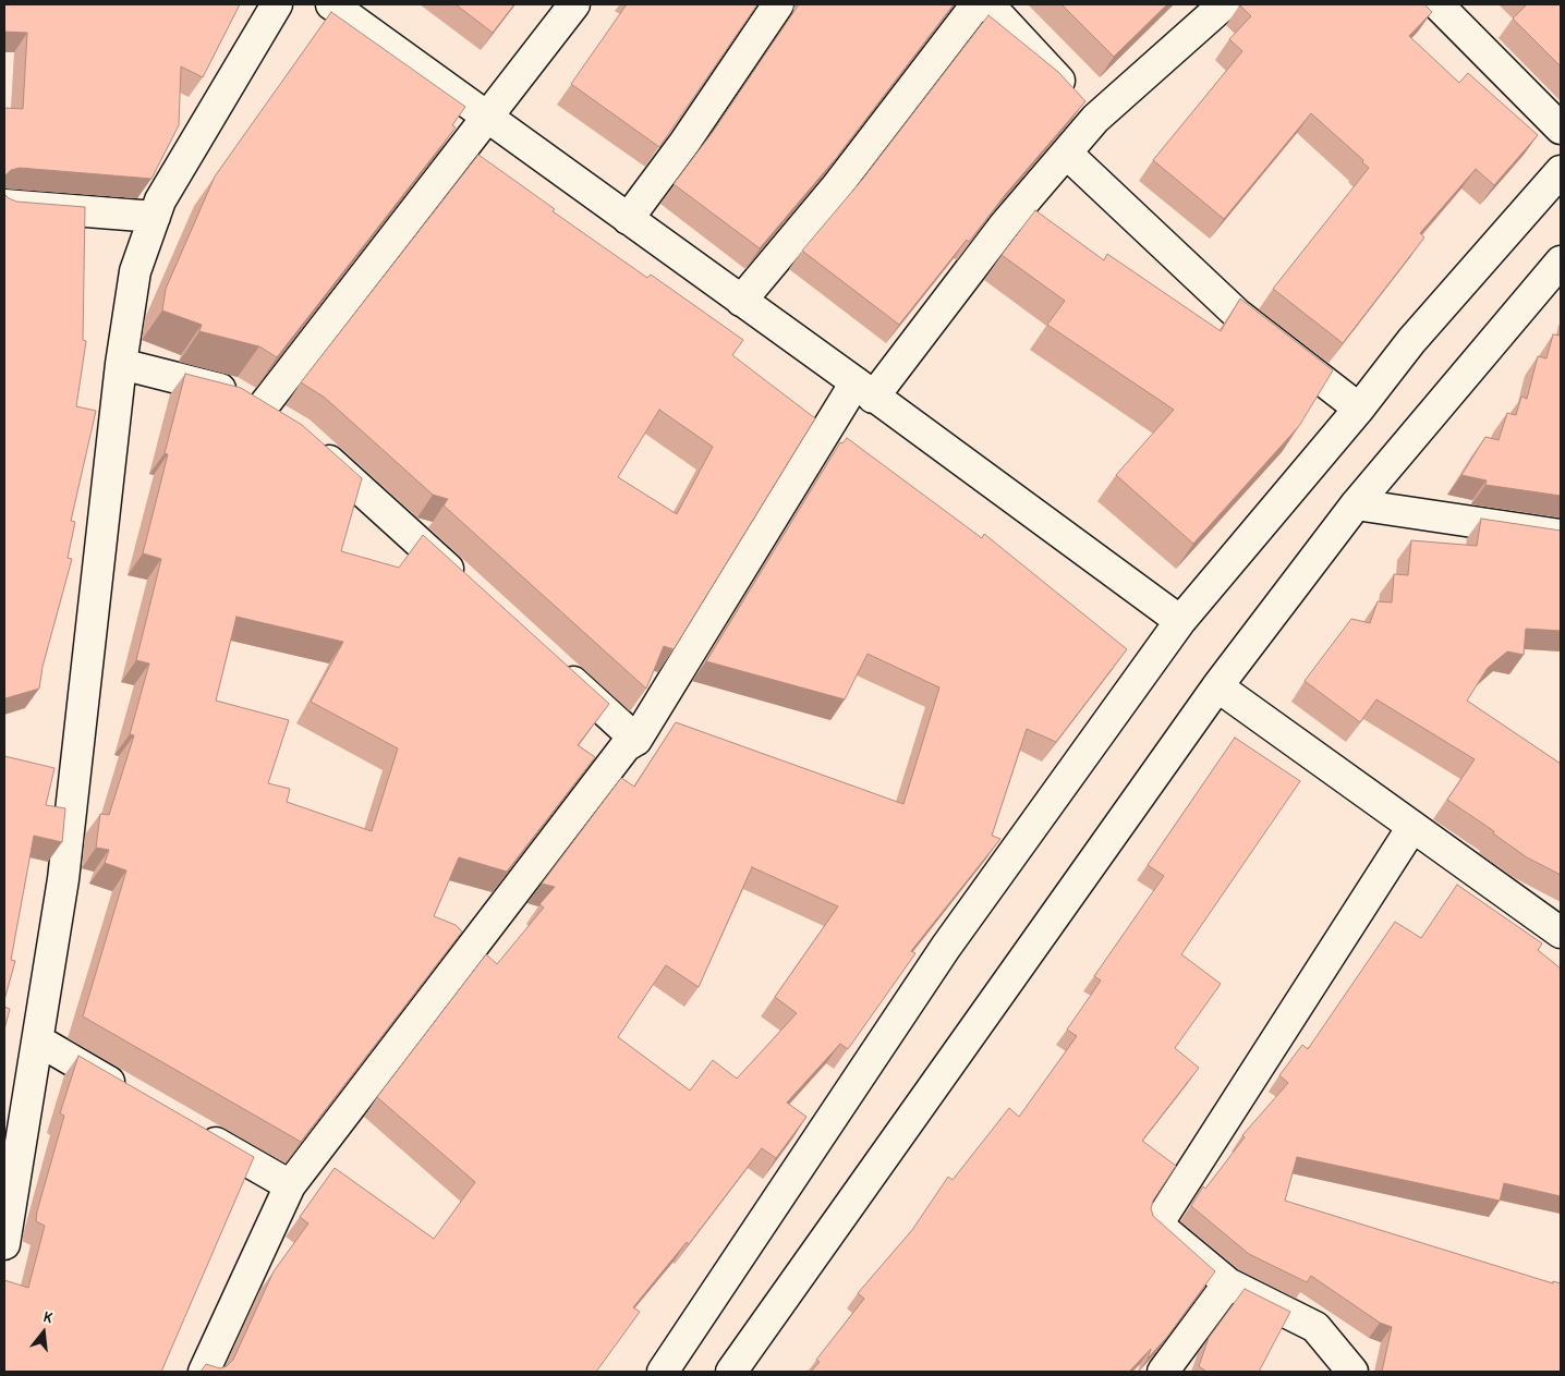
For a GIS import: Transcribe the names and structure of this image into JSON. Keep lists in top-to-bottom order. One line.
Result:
{"north":"top"}
